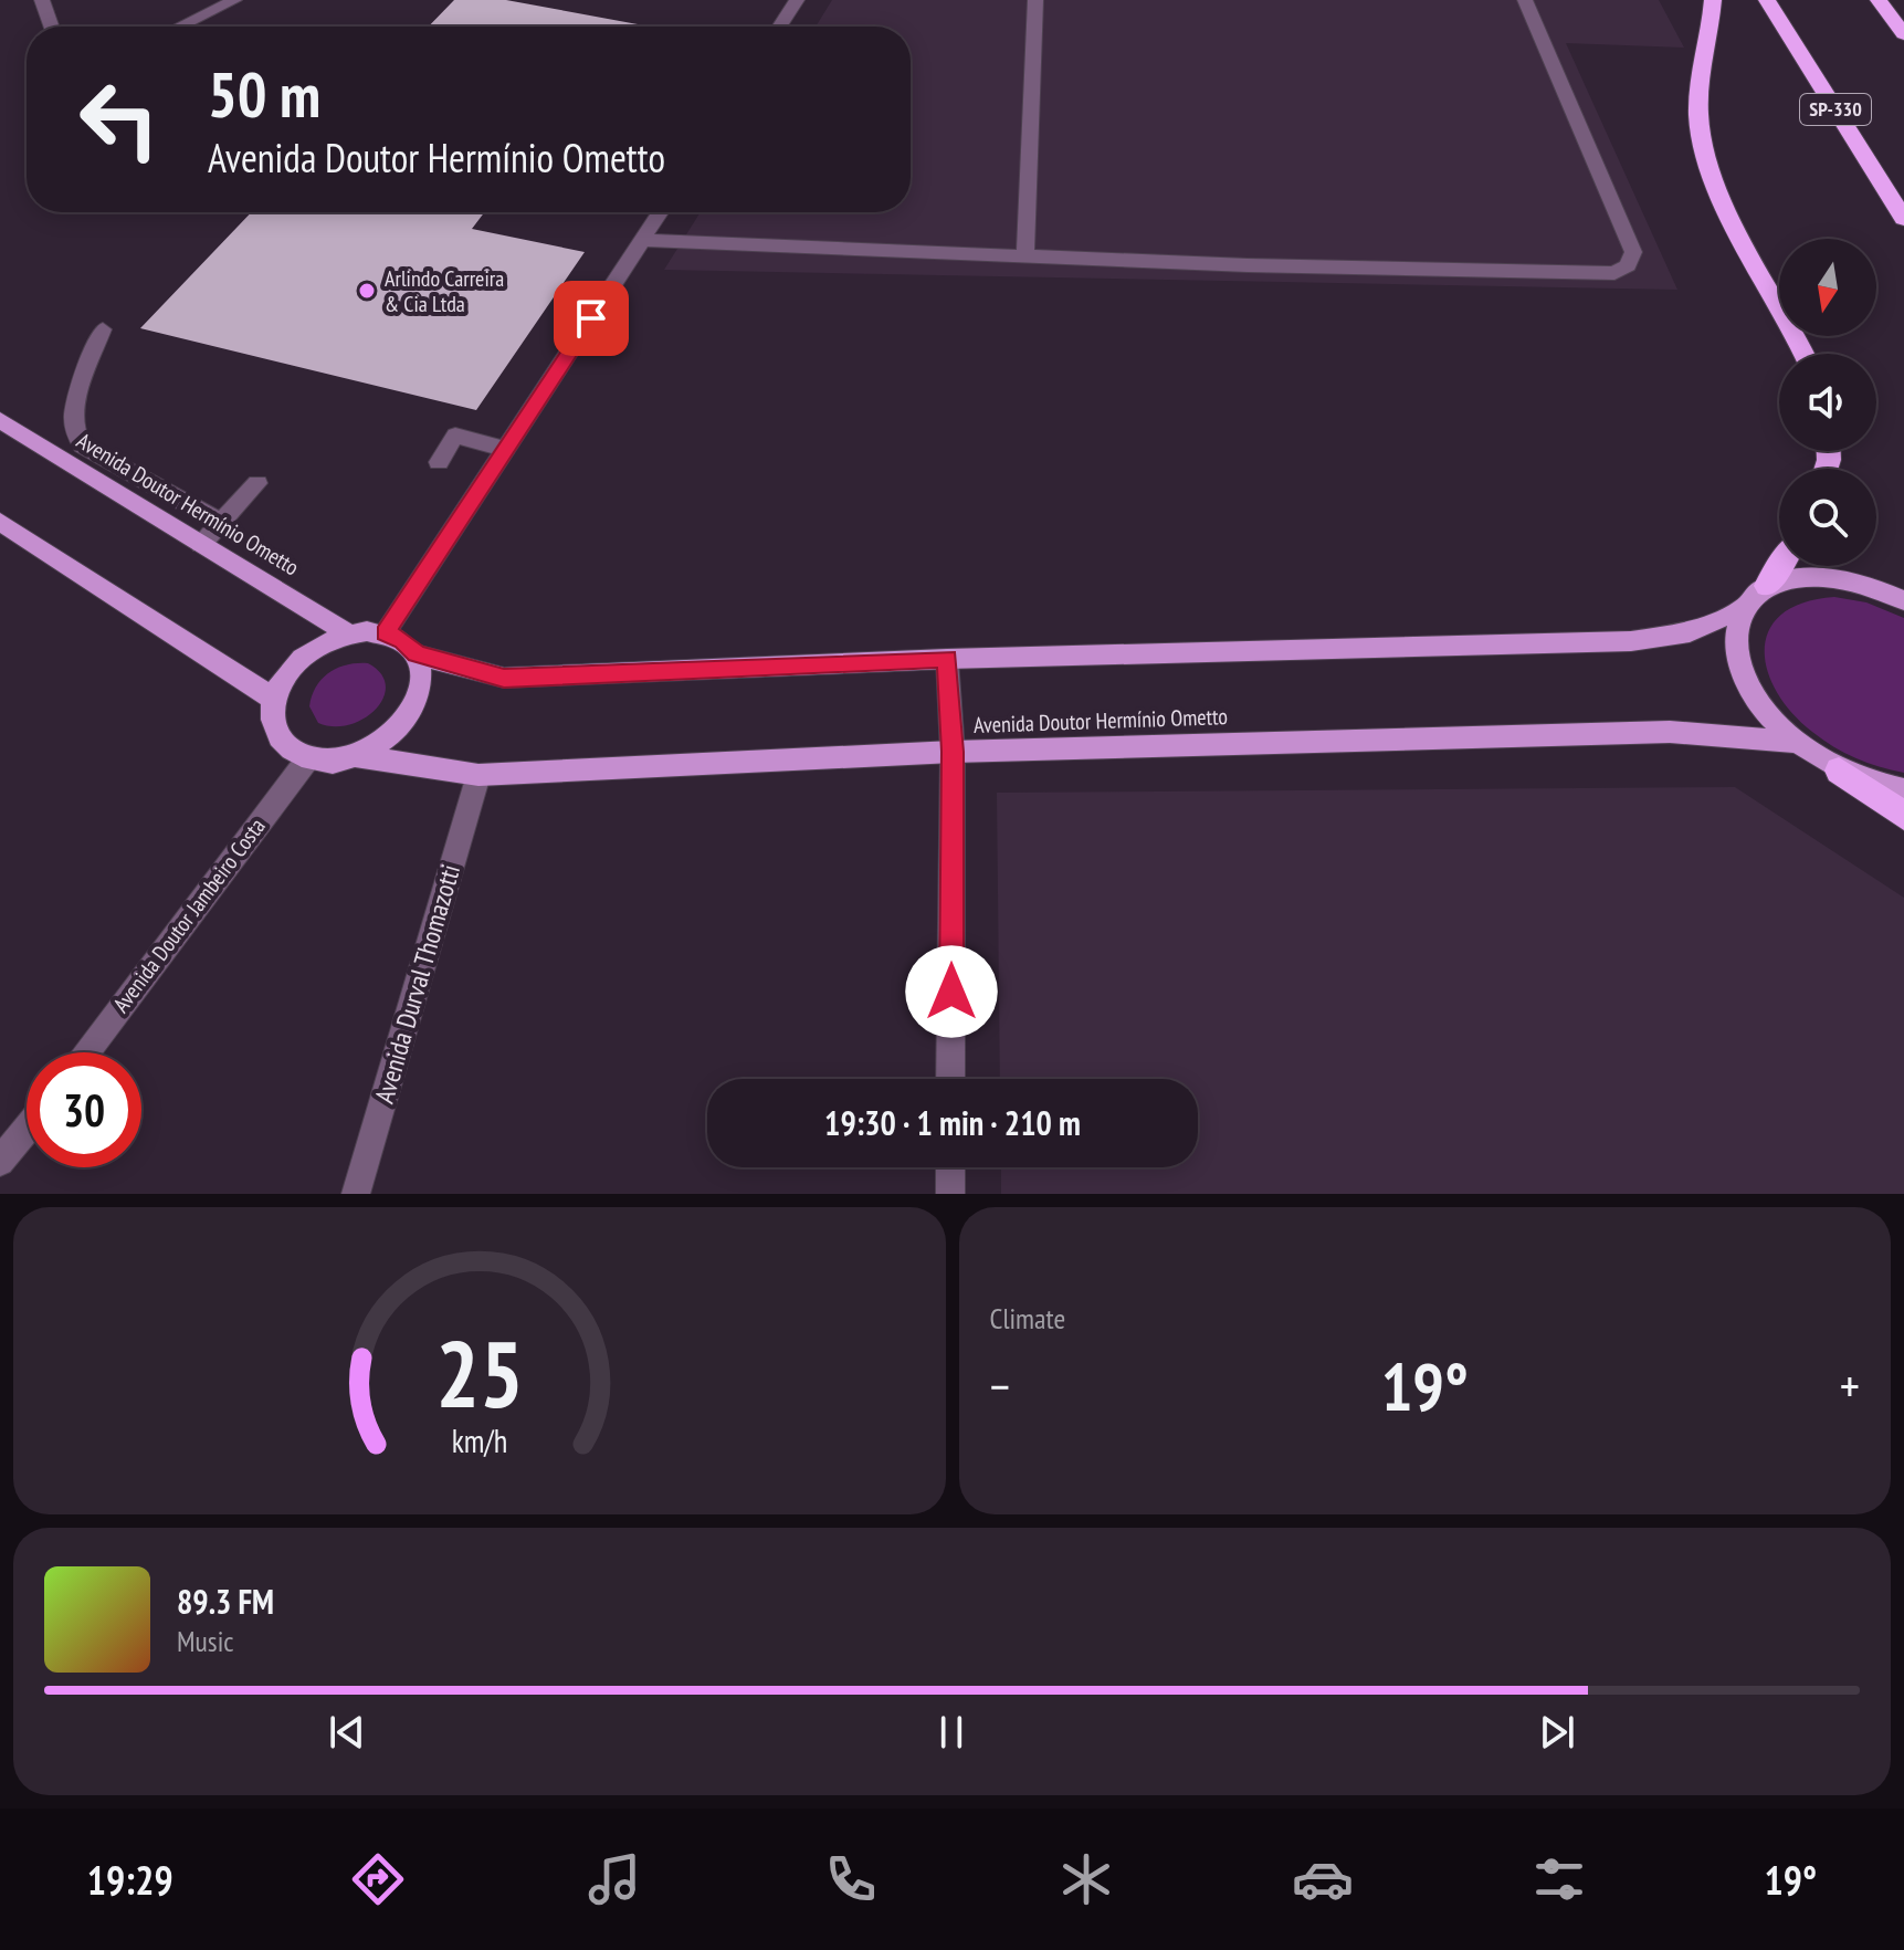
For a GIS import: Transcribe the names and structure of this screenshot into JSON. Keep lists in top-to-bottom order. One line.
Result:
{"streets":{"highway":["SP-330"],"main road":["Avenida Doutor Hermínio Ometto"],"street":["Avenida Doutor Jambeiro Costa","Avenida Durval Thomazotti"]},"crossings":[["Avenida Doutor Hermínio Ometto","Avenida Doutor Jambeiro Costa"],["Avenida Doutor Hermínio Ometto","Avenida Durval Thomazotti"]],"places":["Arlindo Carreira & Cia Ltda"],"north":"bottom","page":{"turn":["50 m","Avenida Doutor Hermínio Ometto"],"limit":"30","trip":"19:30 · 1 min · 210 m","tile":"Climate","heat":["−","19°","+"],"song":["89.3 FM","Music"],"tabs":["19:29","19°"],"gauge":["25","km/h"]}}
